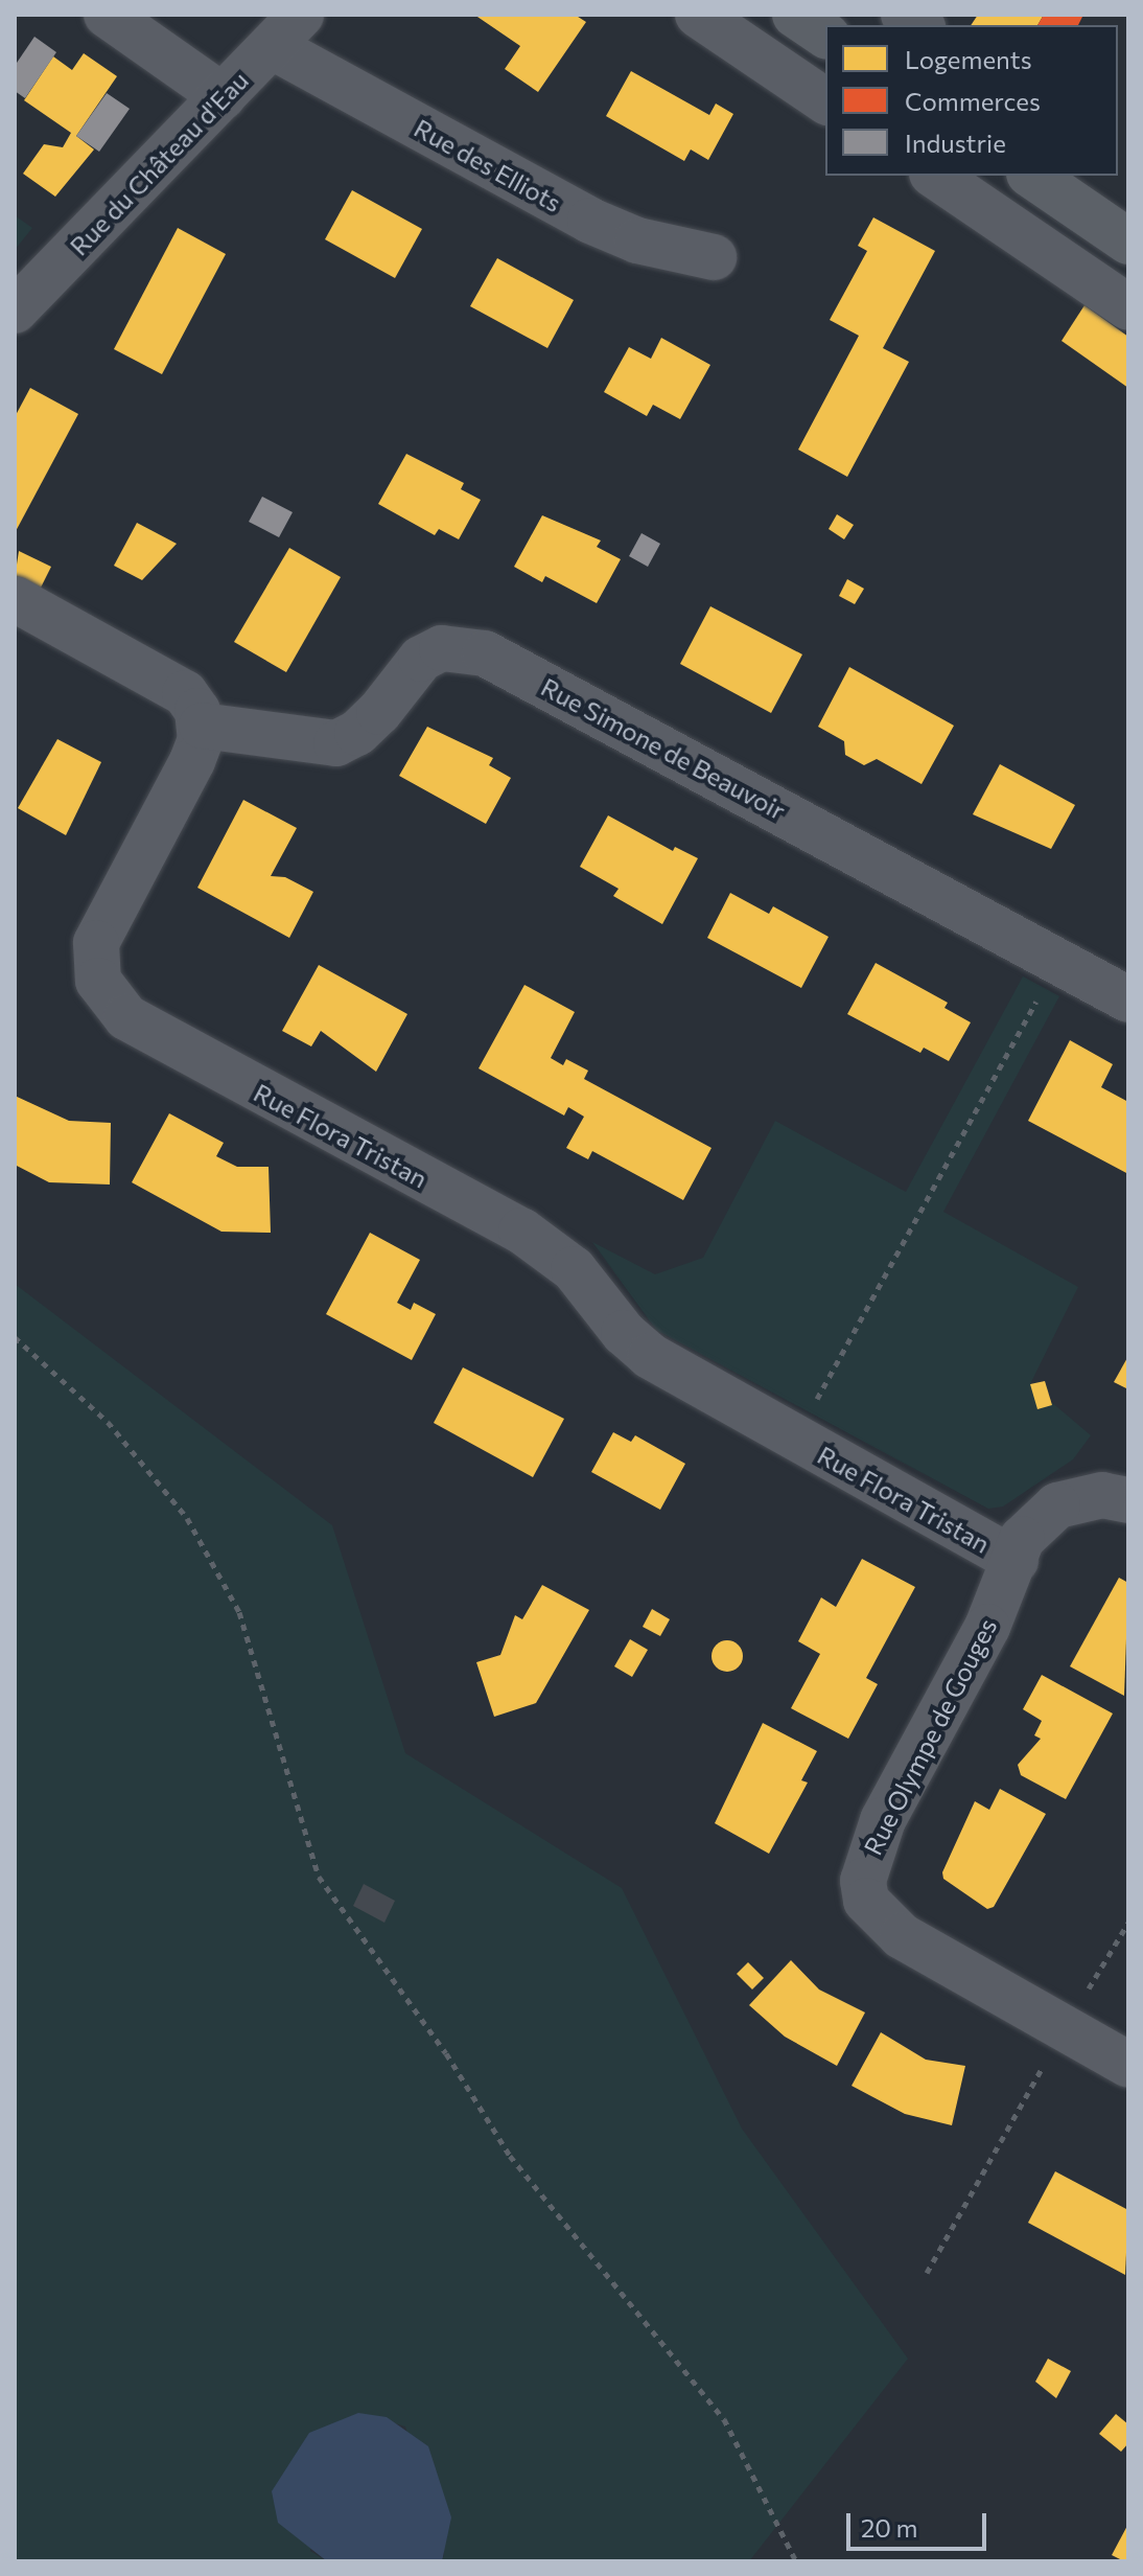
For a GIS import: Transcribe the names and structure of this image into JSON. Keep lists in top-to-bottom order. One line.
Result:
{"streets":{"street":["Rue du Château d'Eau","Rue des Elliots","Rue Simone de Beauvoir","Rue Flora Tristan","Rue Olympe de Gouges"]},"crossings":[["Rue du Château d'Eau","Rue des Elliots"],["Rue Simone de Beauvoir","Rue Flora Tristan"],["Rue Flora Tristan","Rue Olympe de Gouges"]],"legend":["Logements","Commerces","Industrie"],"scale_bar":"20 m"}
